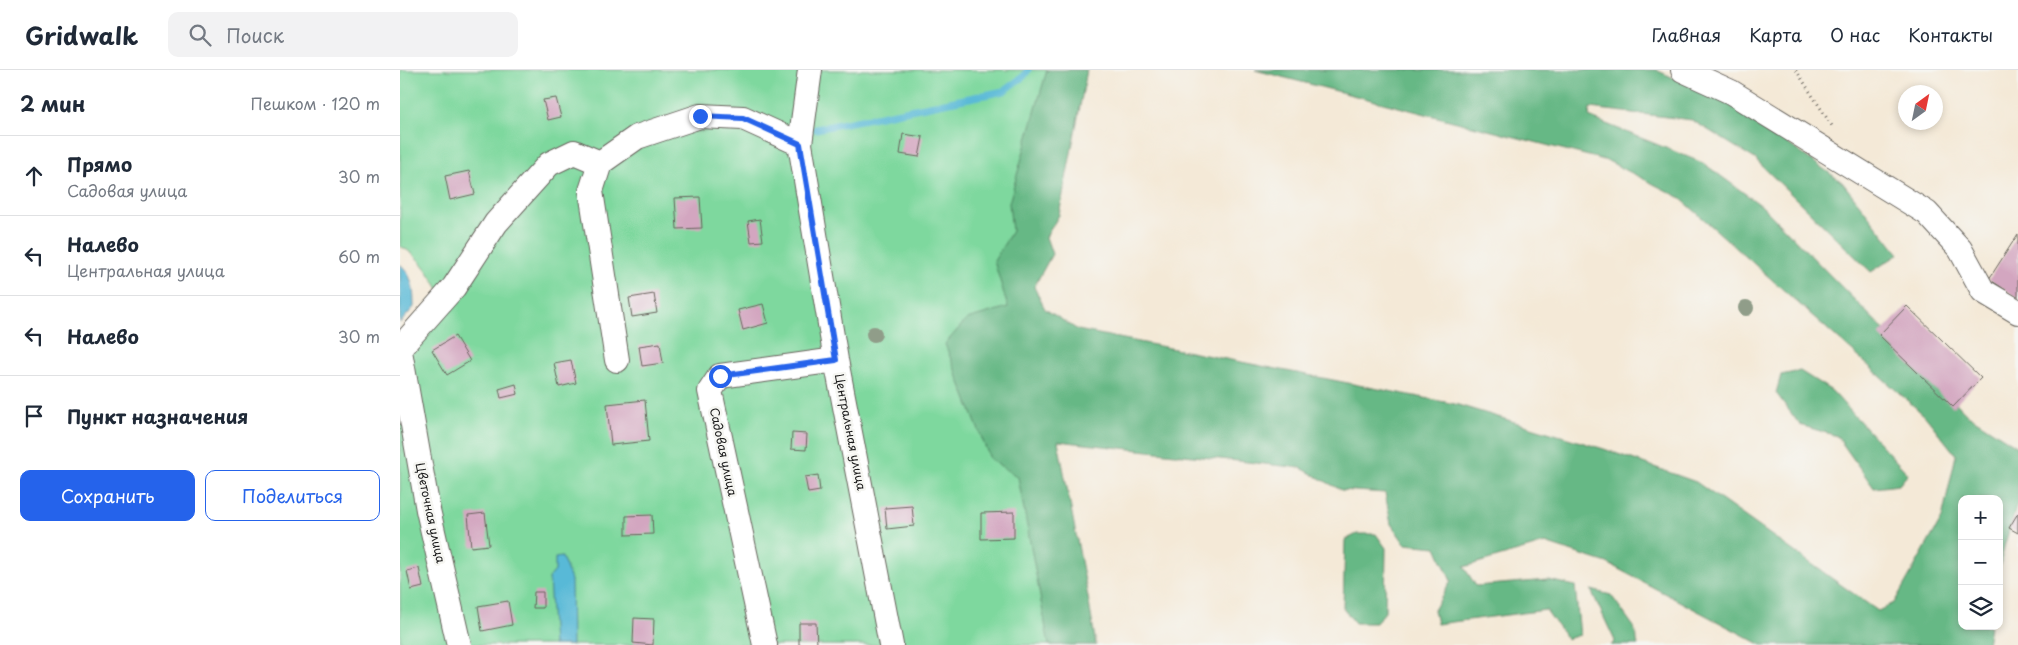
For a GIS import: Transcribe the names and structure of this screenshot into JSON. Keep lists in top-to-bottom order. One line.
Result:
{"streets":{"lane":["Центральная улица","Садовая улица","Цветочная улица"]},"crossings":[["Центральная улица","Садовая улица"]],"north":"top right","page":{"header":"Gridwalk","search":"Поиск","nav":["Главная","Карта","О нас","Контакты"],"heading":["2 мин","Пешком · 120 m"],"list":[["Прямо","Садовая улица","30 m"],["Налево","Центральная улица","60 m"],["Налево","30 m"],"Пункт назначения"],"buttons":["Сохранить","Поделиться"],"map_buttons":["+","−"]}}
